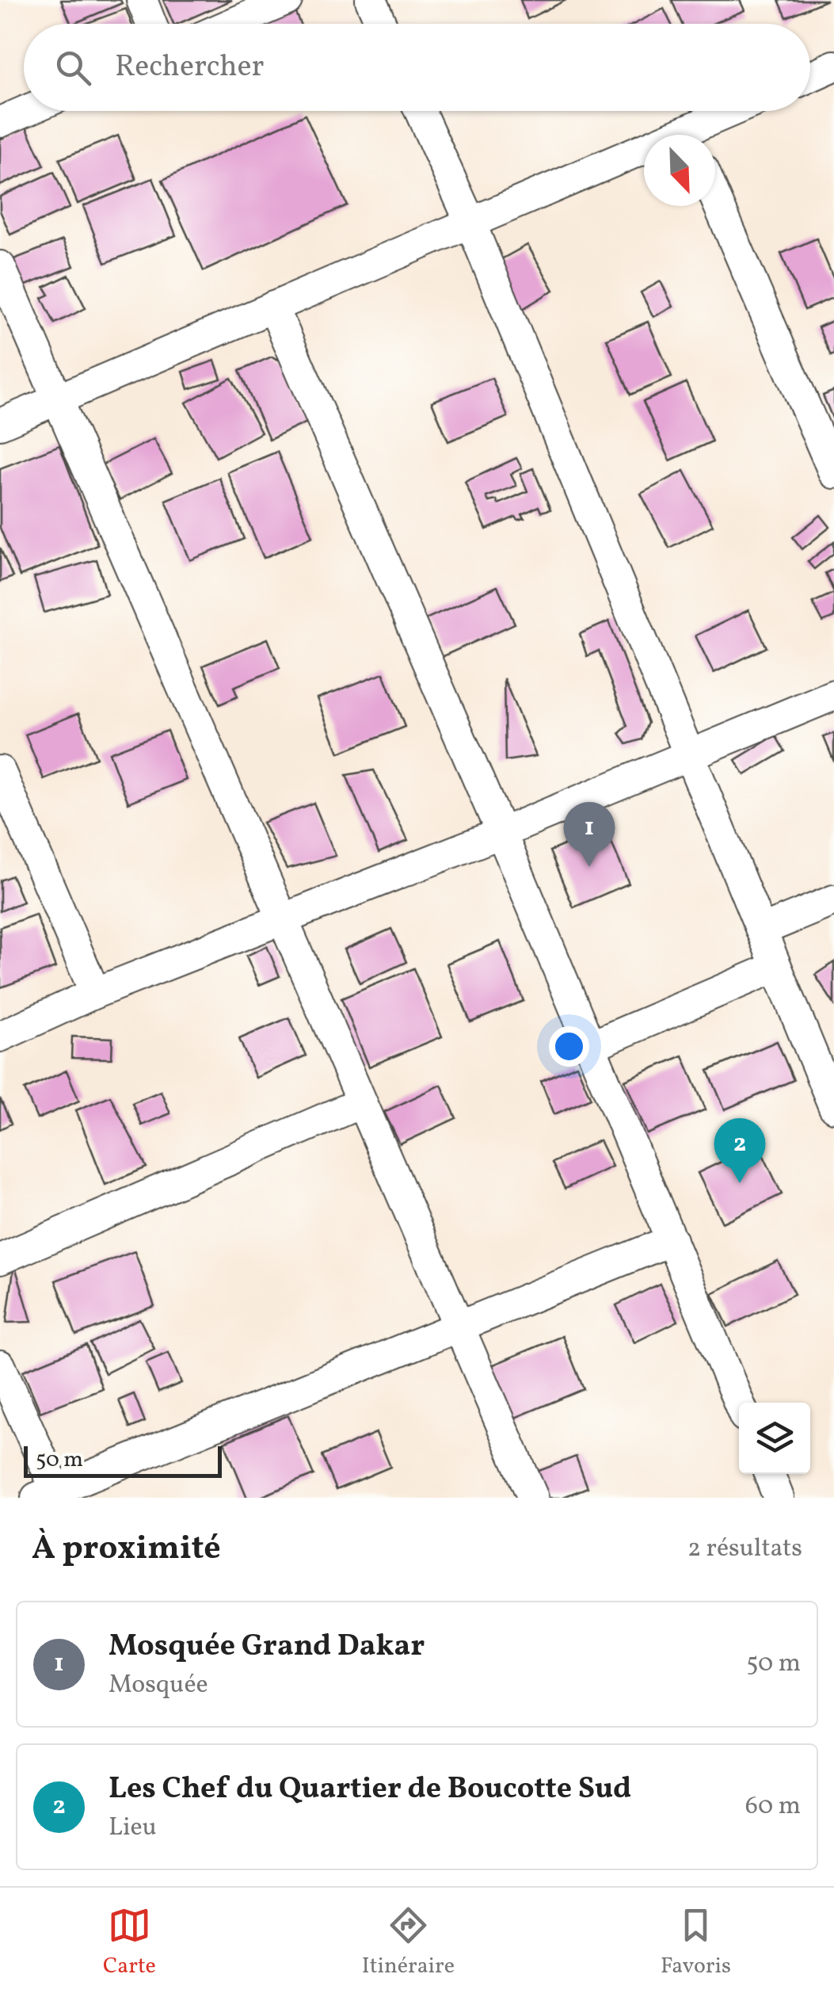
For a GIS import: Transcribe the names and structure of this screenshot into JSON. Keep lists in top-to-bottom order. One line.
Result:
{"scale_bar":"50 m","north":"bottom right","page":{"search":"Rechercher","pins":["1","2"],"scale":"50 m","heading":["À proximité","2 résultats"],"list":[{"mark":"1","name":"Mosquée Grand Dakar","note":"Mosquée","value":"50 m"},{"mark":"2","name":"Les Chef du Quartier de Boucotte Sud","note":"Lieu","value":"60 m"}],"nav":["Carte","Itinéraire","Favoris"]}}
